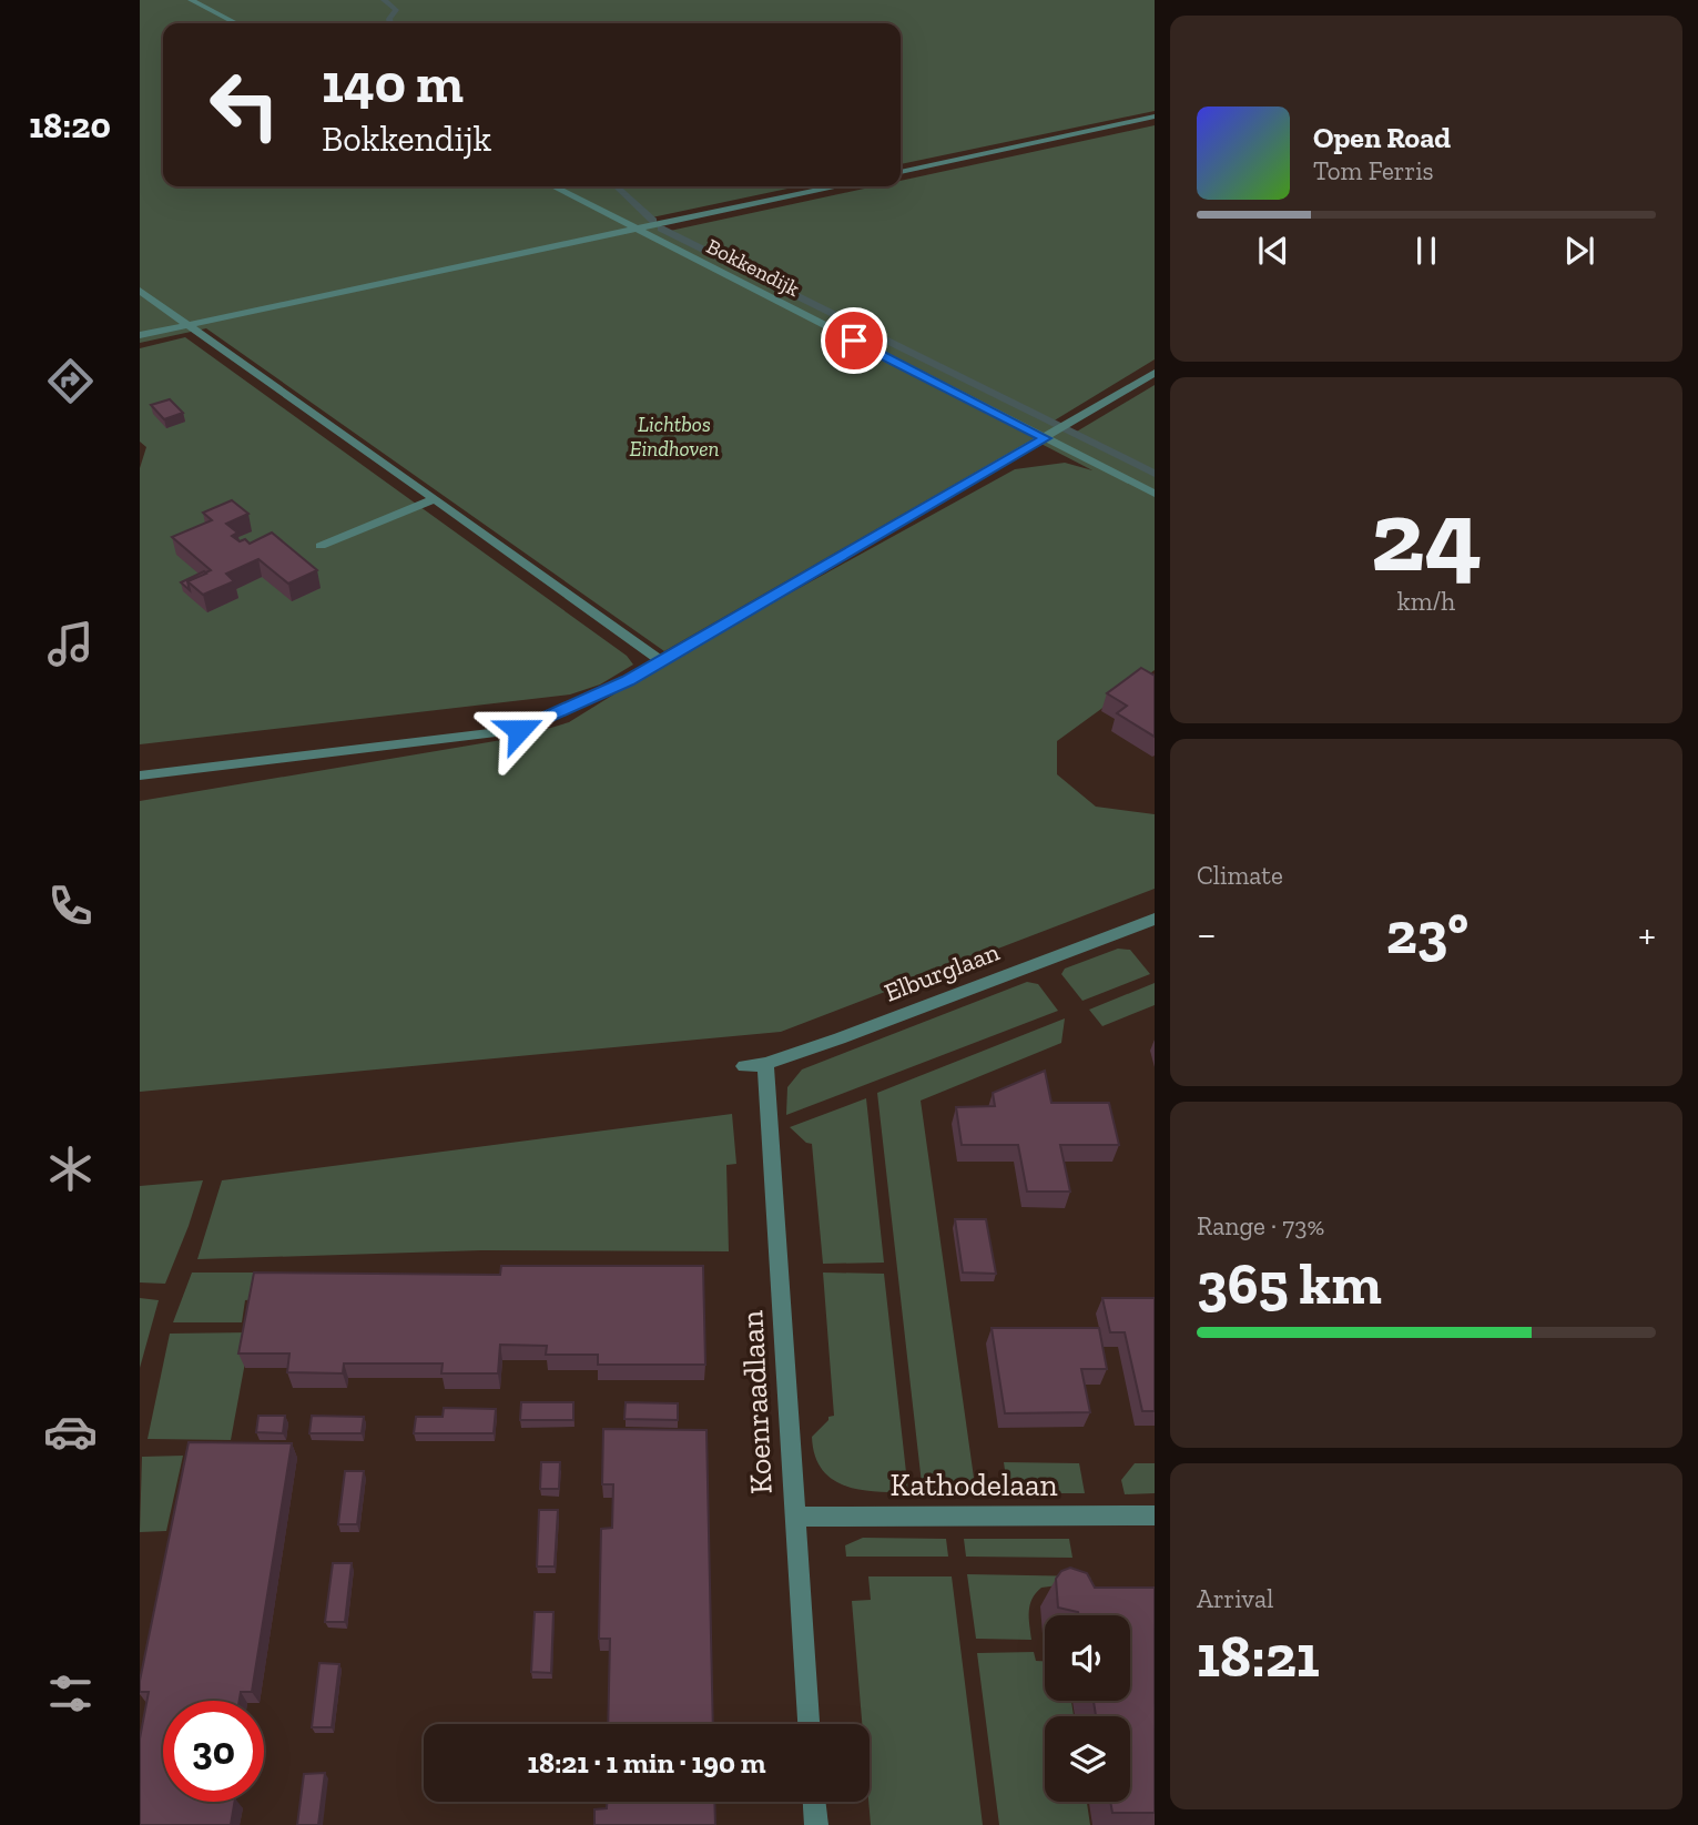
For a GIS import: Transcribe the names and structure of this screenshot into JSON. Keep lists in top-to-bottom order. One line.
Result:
{"streets":{"street":["Bokkendijk","Elburglaan","Koenraadlaan","Kathodelaan"]},"crossings":[["Elburglaan","Koenraadlaan"],["Koenraadlaan","Kathodelaan"]],"parks":["Lichtbos Eindhoven"],"page":{"tabs":"18:20","turn":["140 m","Bokkendijk"],"song":["Open Road","Tom Ferris"],"tile":[["24","km/h"],"Climate",["Range · 73%","365 km"],["Arrival","18:21"]],"heat":["−","23°","+"],"limit":"30","trip":"18:21 · 1 min · 190 m"}}
